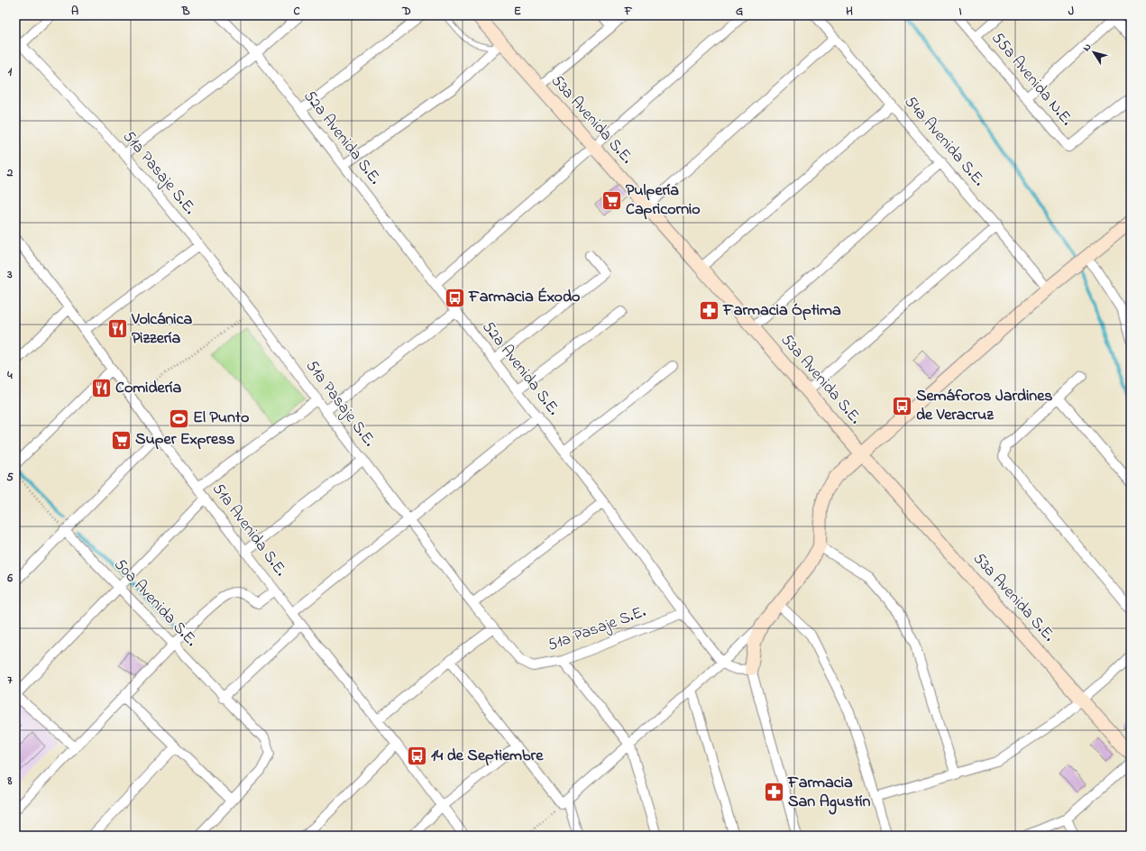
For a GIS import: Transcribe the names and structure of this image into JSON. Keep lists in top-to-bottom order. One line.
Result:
{"streets":{"street":["55a Avenida N.E.","53a Avenida S.E.","52a Avenida S.E.","54a Avenida S.E.","51a Pasaje S.E.","51a Avenida S.E.","50a Avenida S.E."]},"crossings":[["52a Avenida S.E.","51a Pasaje S.E."]],"places":{"supermarket":["Pulpería Capricornio","Super Express"],"bus stop":["Farmacia Éxodo","Semáforos Jardines de Veracruz","14 de Septiembre"],"pharmacy":["Farmacia Óptima","Farmacia San Agustín"],"restaurant":["Volcánica Pizzería","Comidería"],"sports":["El Punto"]},"north":"top left","grid":{"columns":["A","B","C","D","E","F","G","H","I","J"],"rows":["1","2","3","4","5","6","7","8"]}}
